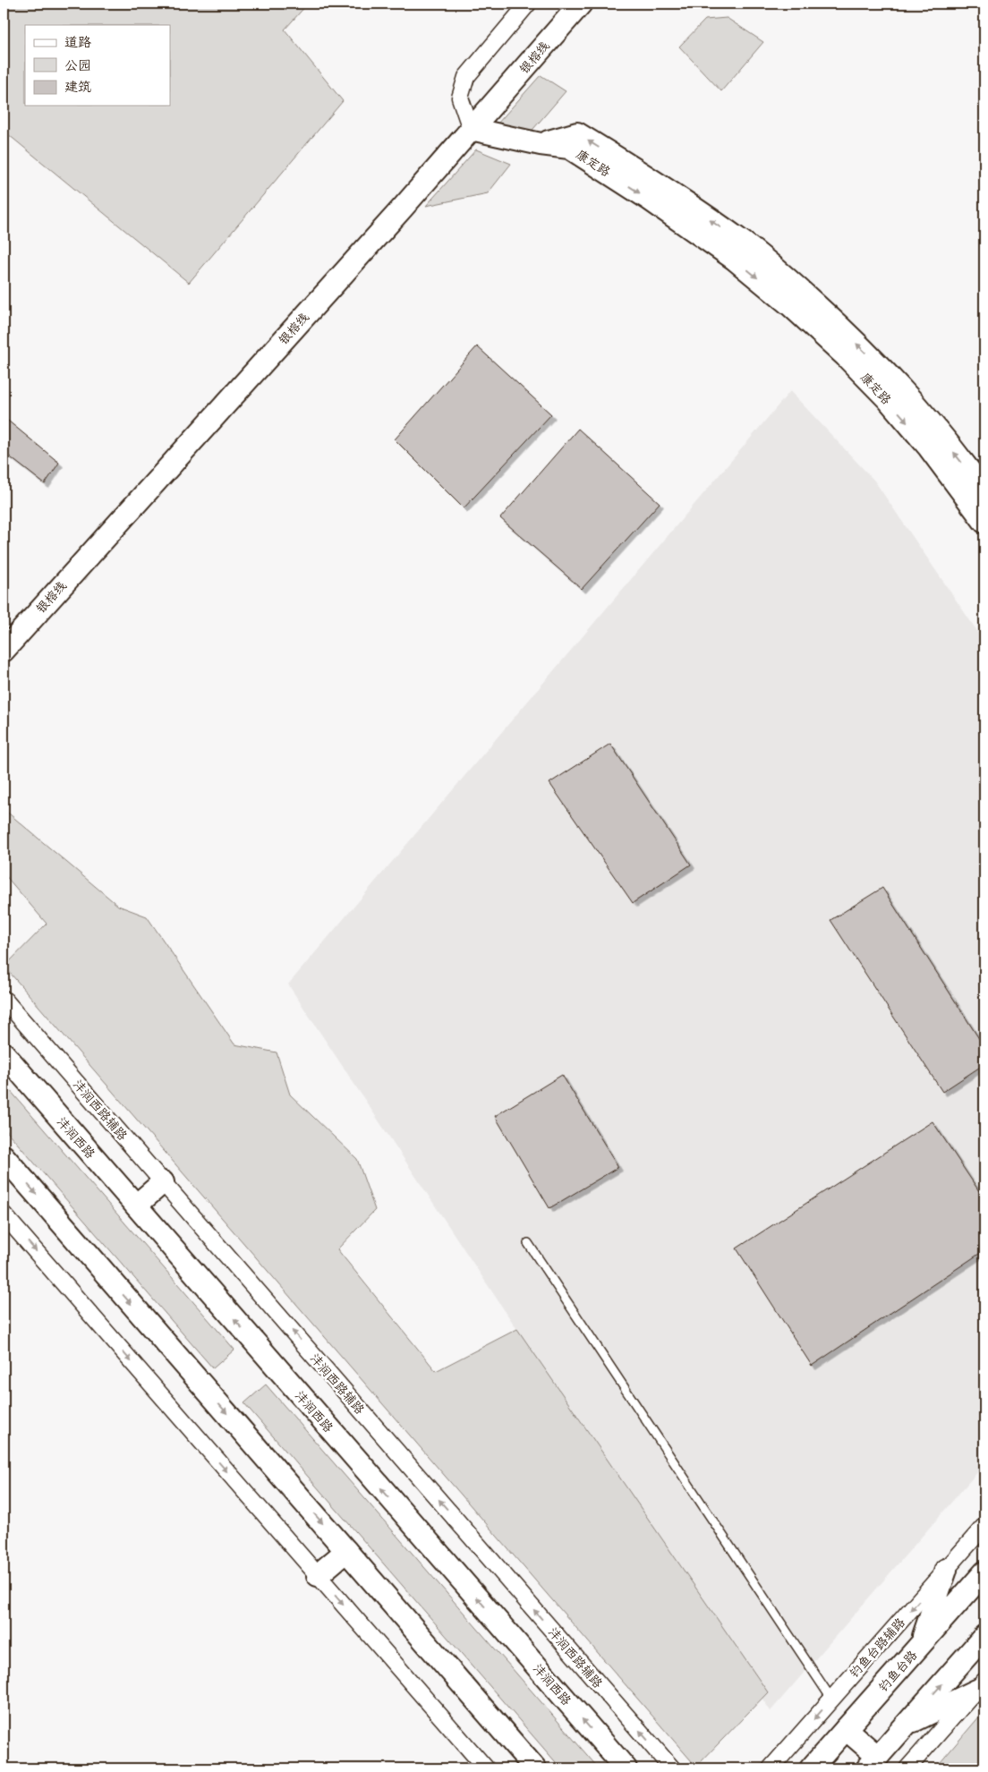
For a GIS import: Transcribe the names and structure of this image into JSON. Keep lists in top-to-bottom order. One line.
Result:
{"streets":{"main road":["银榕线","康定路","沣润西路","钓鱼台路"],"street":["沣润西路辅路","钓鱼台路辅路"]},"one_way":["沣润西路辅路"],"legend":["道路","公园","建筑"]}
